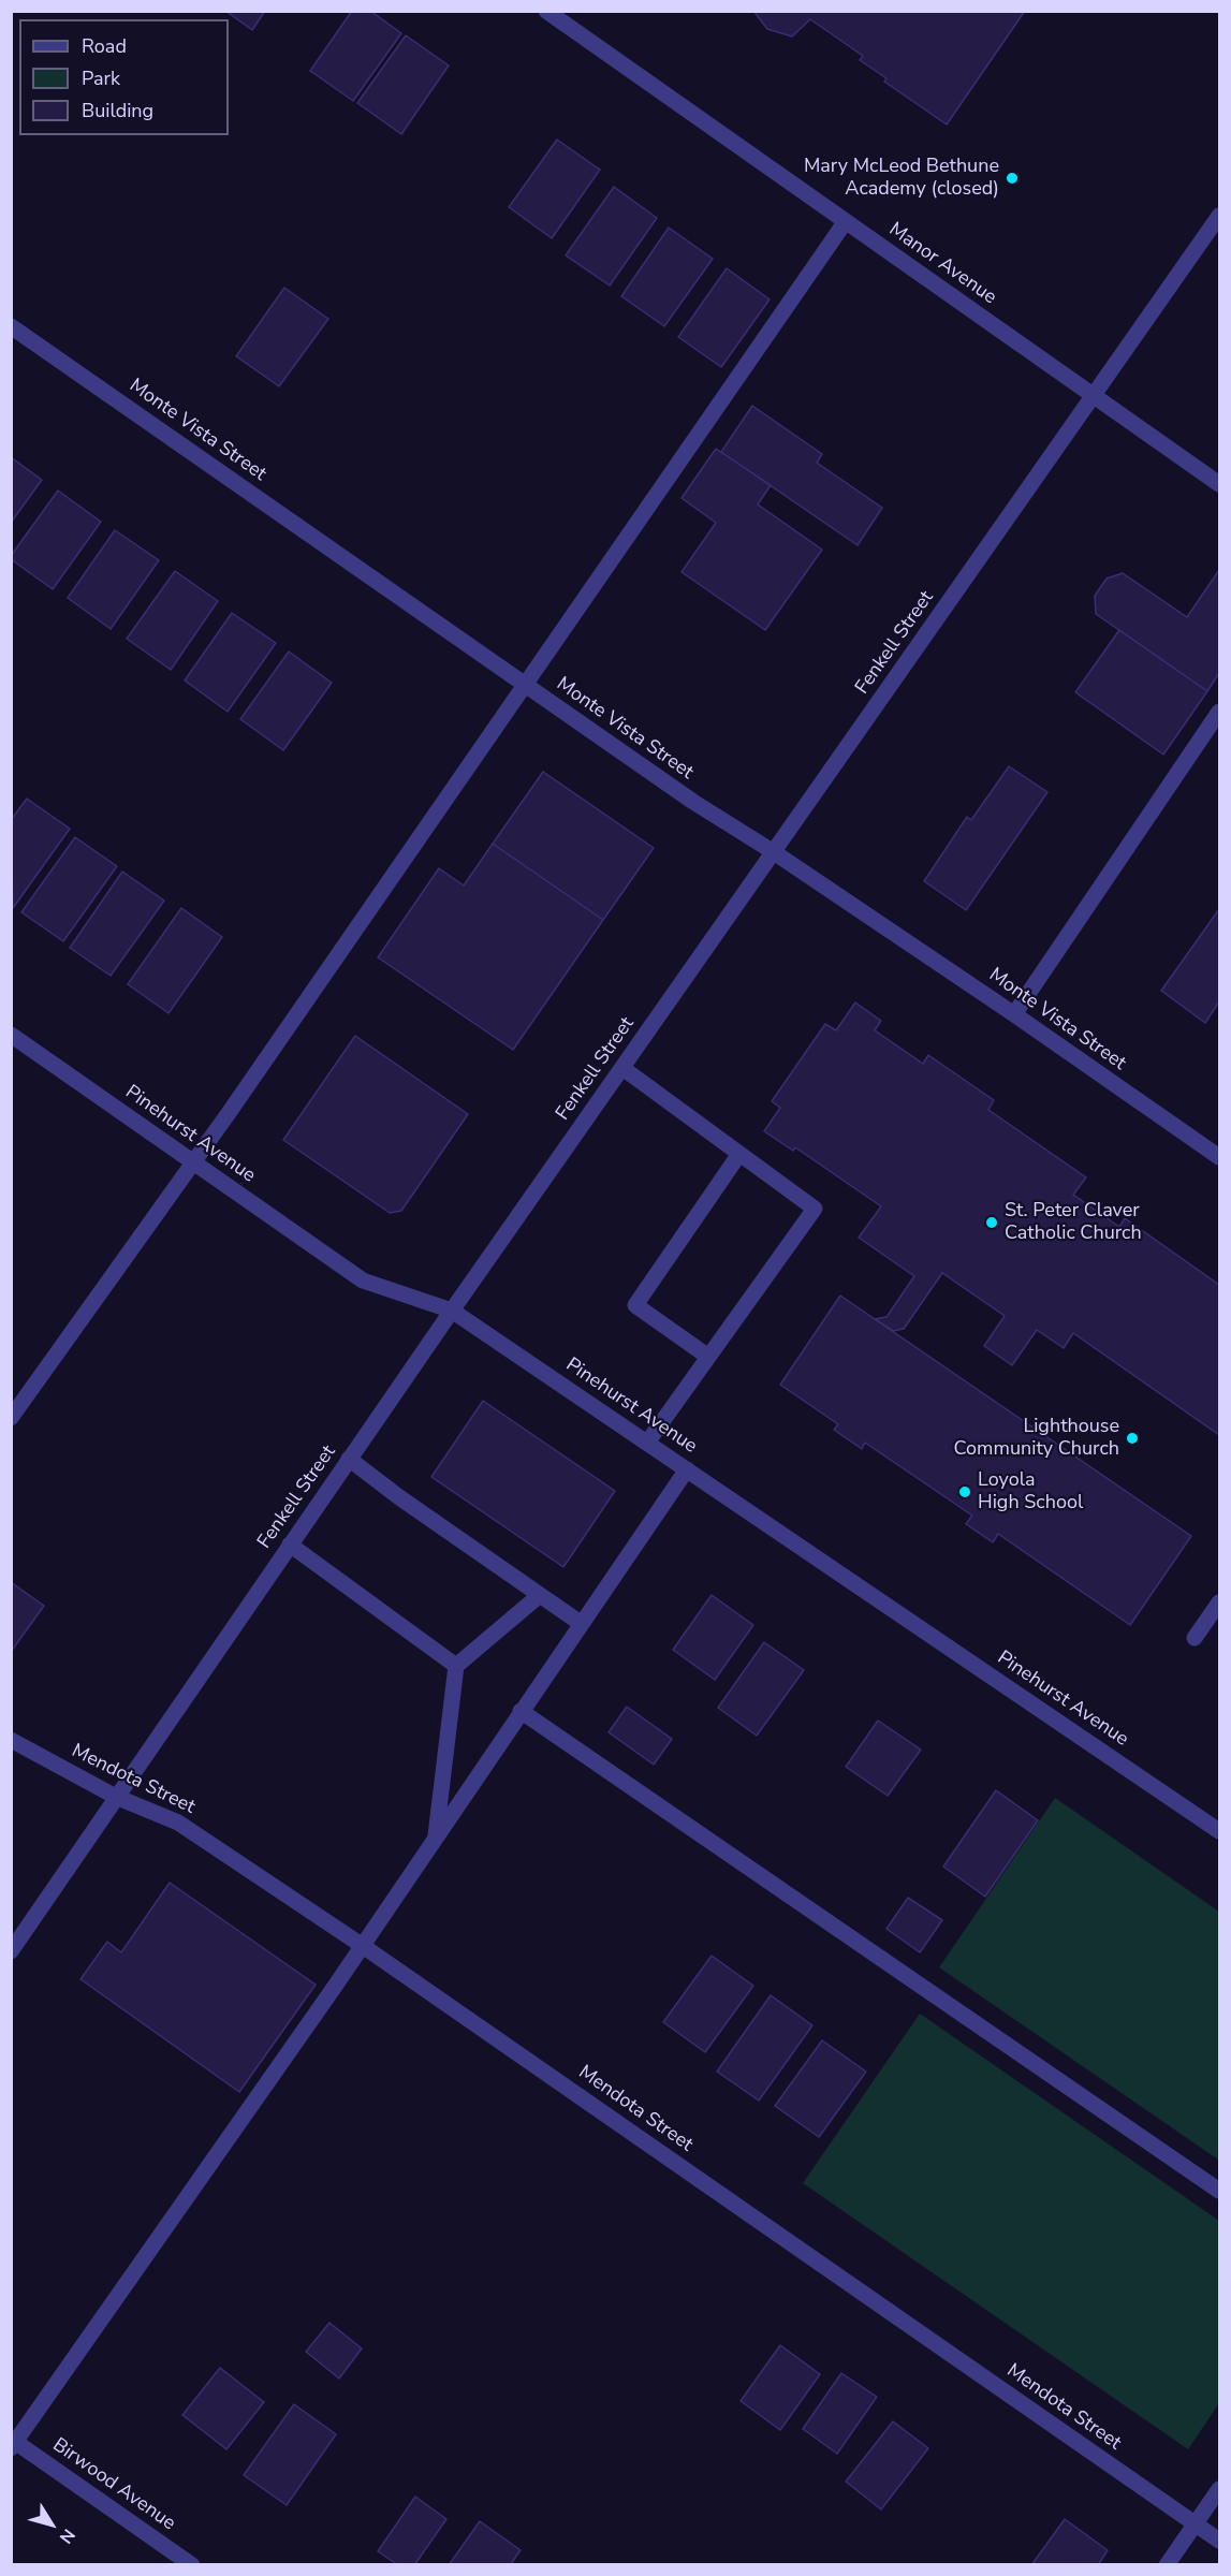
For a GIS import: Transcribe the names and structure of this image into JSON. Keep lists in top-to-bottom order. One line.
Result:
{"streets":{"street":["Manor Avenue","Monte Vista Street","Fenkell Street","Pinehurst Avenue","Mendota Street","Birwood Avenue"]},"crossings":[["Manor Avenue","Fenkell Street"],["Monte Vista Street","Fenkell Street"],["Fenkell Street","Pinehurst Avenue"],["Fenkell Street","Mendota Street"]],"places":["Mary McLeod Bethune Academy (closed)","St. Peter Claver Catholic Church","Lighthouse Community Church","Loyola High School"],"legend":["Road","Park","Building"],"north":"bottom right"}
